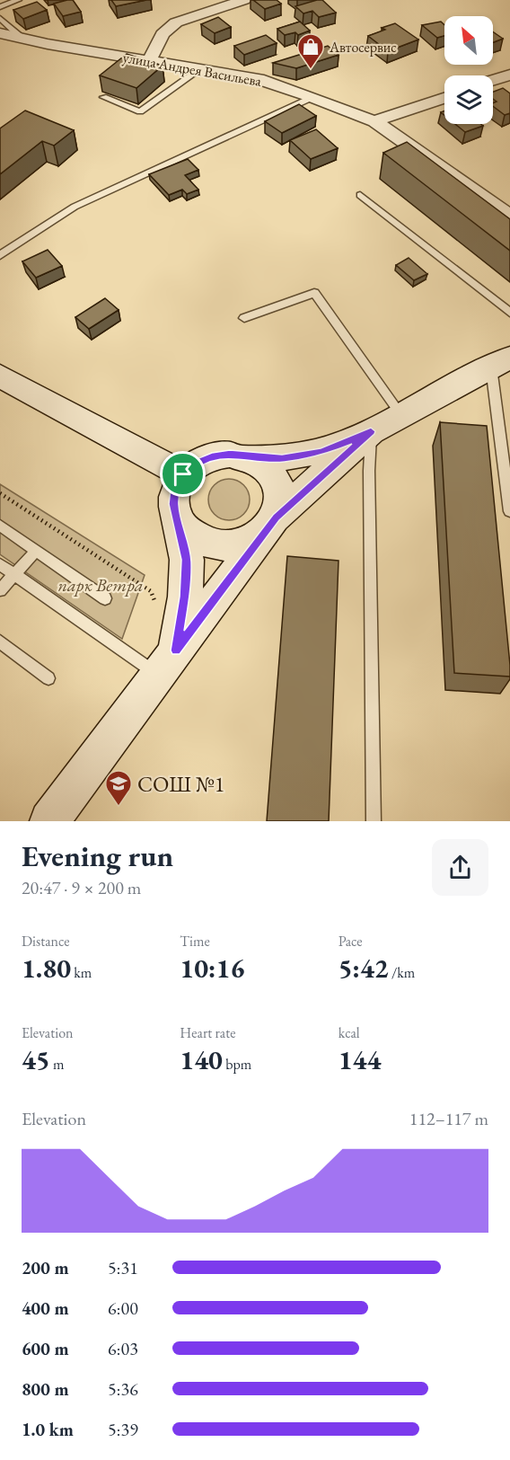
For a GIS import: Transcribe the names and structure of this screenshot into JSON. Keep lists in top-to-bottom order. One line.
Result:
{"streets":{"street":["улица Андрея Васильева"]},"parks":["парк Ветра"],"places":{"shop":["Автосервис"],"school or university":["СОШ №1"]},"north":"top left","page":{"heading":["Evening run","20:47 · 9 × 200 m"],"stats":[["Distance","1.80 km"],["Time","10:16"],["Pace","5:42 /km"],["Elevation","45 m"],["Heart rate","140 bpm"],["kcal","144"]],"chart":["Elevation","112–117 m"],"list":[{"name":"200 m","note":"5:31"},{"name":"400 m","note":"6:00"},{"name":"600 m","note":"6:03"},{"name":"800 m","note":"5:36"},{"name":"1.0 km","note":"5:39"}]}}
